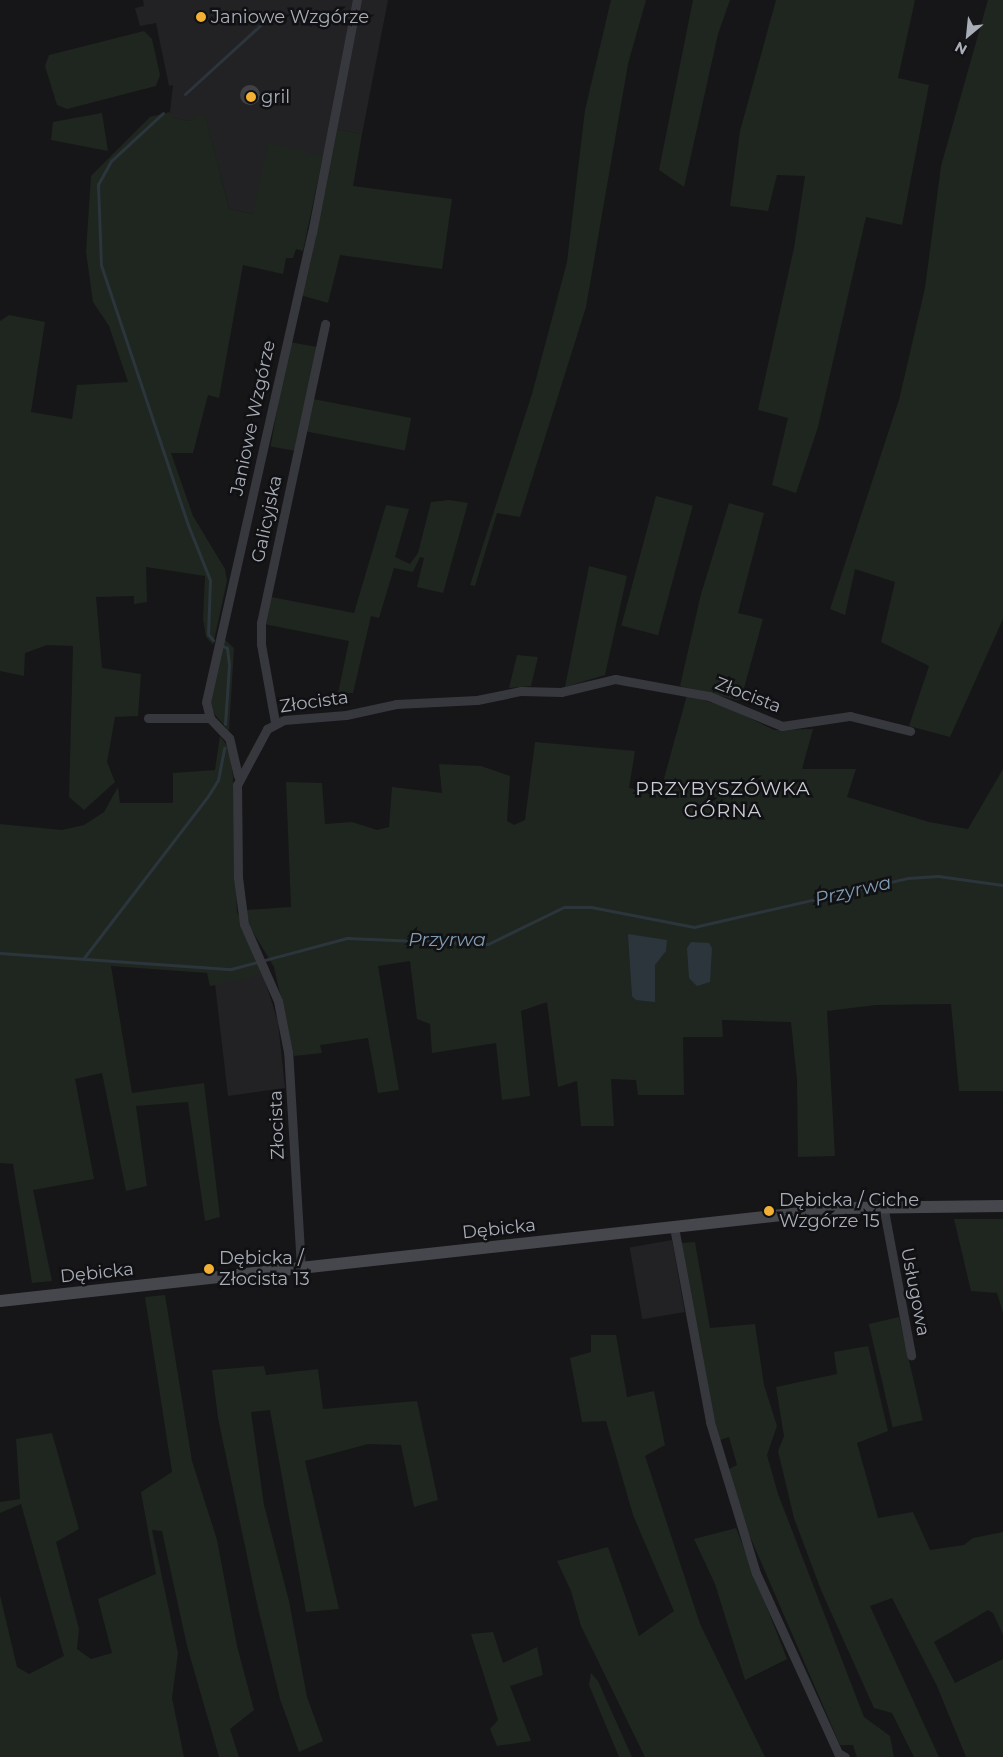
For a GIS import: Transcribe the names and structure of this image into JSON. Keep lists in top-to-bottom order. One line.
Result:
{"streets":{"street":["Janiowe Wzgórze","Galicyjska","Złocista","Dębicka","Usługowa"]},"crossings":[["Galicyjska","Złocista"],["Złocista","Dębicka"],["Dębicka","Usługowa"]],"districts":["PRZYBYSZÓWKA GÓRNA"],"water":["Przyrwa"],"places":["Janiowe Wzgórze","gril","Dębicka / Ciche Wzgórze 15","Dębicka / Złocista 13"],"north":"bottom left"}
